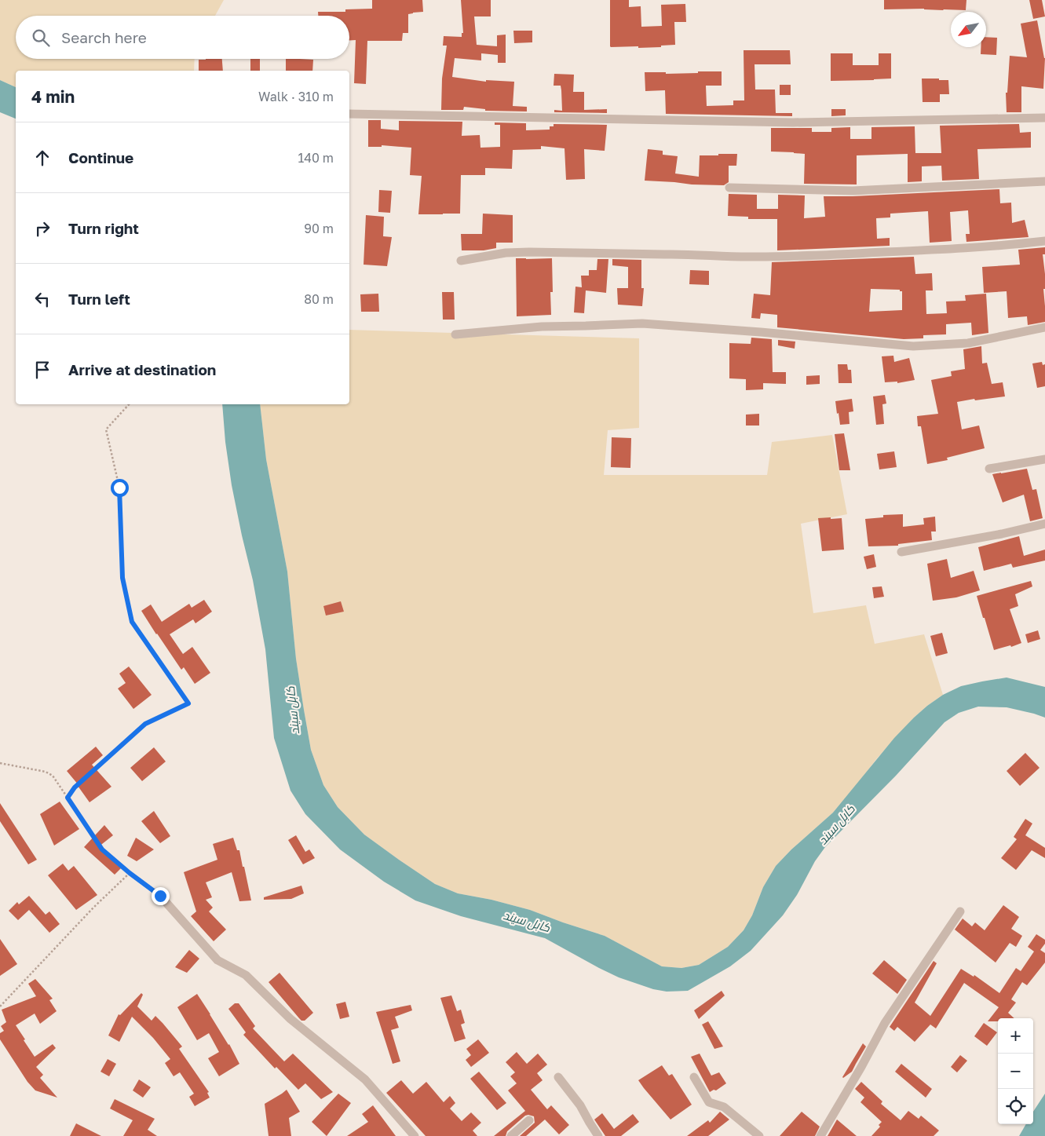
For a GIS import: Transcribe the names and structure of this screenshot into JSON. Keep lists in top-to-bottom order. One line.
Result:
{"water":["کابل سيند"],"north":"bottom left","page":{"search":"Search here","heading":["4 min","Walk · 310 m"],"list":[["Continue","140 m"],["Turn right","90 m"],["Turn left","80 m"],"Arrive at destination"],"map_buttons":["+","−"]}}
